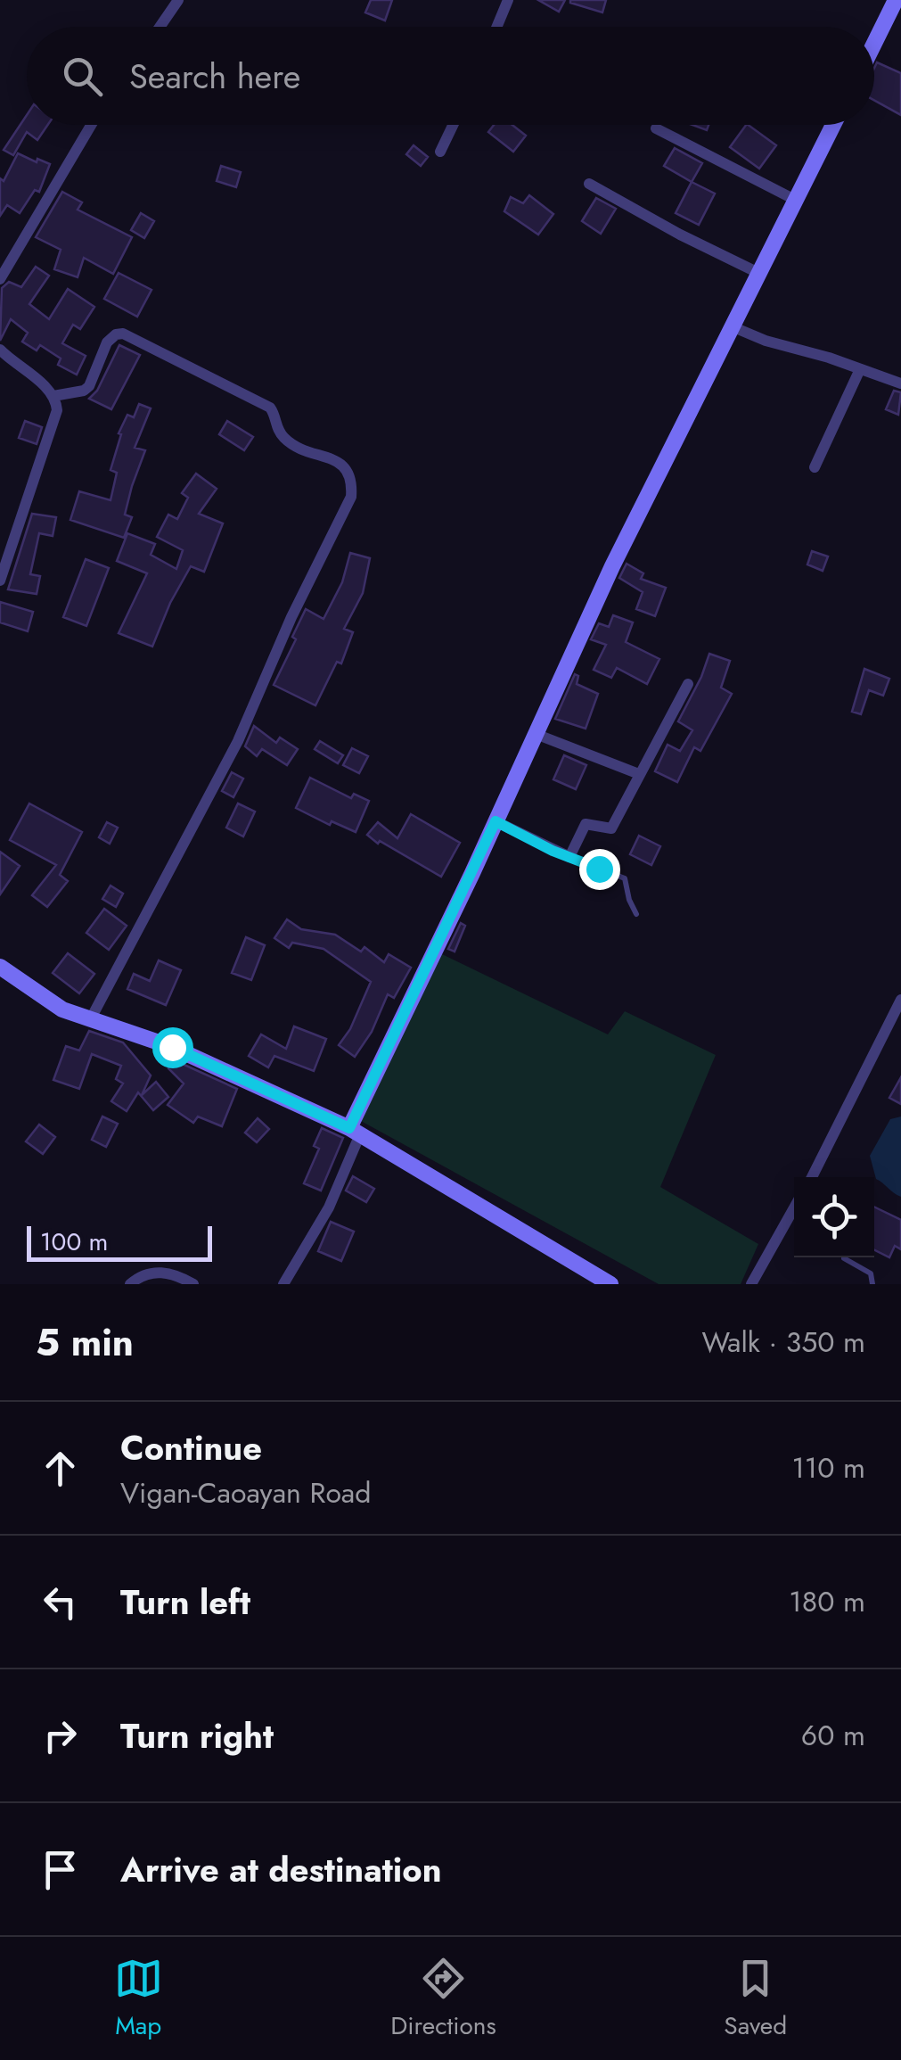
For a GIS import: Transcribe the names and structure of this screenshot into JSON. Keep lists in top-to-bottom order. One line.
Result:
{"scale_bar":"100 m","page":{"search":"Search here","scale":"100 m","heading":["5 min","Walk · 350 m"],"list":[["Continue","Vigan-Caoayan Road","110 m"],["Turn left","180 m"],["Turn right","60 m"],"Arrive at destination"],"nav":["Map","Directions","Saved"]}}
